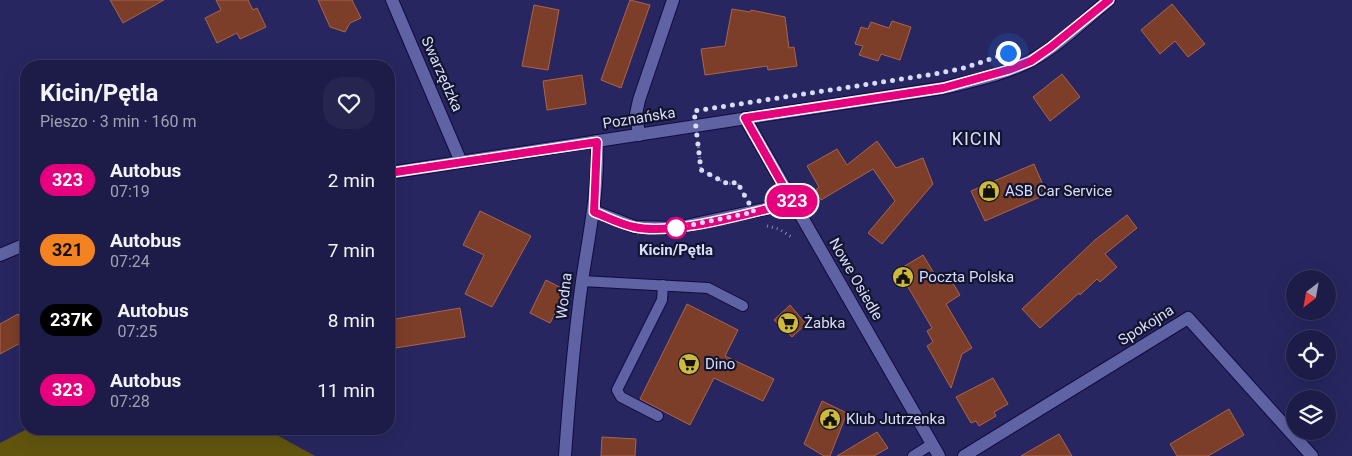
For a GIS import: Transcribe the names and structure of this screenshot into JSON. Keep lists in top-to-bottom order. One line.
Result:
{"streets":{"street":["Swarzędzka","Poznańska","Nowe Osiedle","Wodna","Spokojna"]},"crossings":[["Swarzędzka","Poznańska"],["Poznańska","Nowe Osiedle"],["Poznańska","Wodna"]],"districts":["KICIN"],"places":{"shop":["ASB Car Service"],"other":["Kicin/Pętla"],"public building":["Poczta Polska","Klub Jutrzenka"],"supermarket":["Żabka","Dino"]},"lines":["bus line 323"],"north":"bottom left","page":{"on_map":"323","heading":["Kicin/Pętla","Pieszo · 3 min · 160 m"],"list":[{"mark":"323","name":"Autobus","note":"07:19","value":"2 min"},{"mark":"321","name":"Autobus","note":"07:24","value":"7 min"},{"mark":"237K","name":"Autobus","note":"07:25","value":"8 min"},{"mark":"323","name":"Autobus","note":"07:28","value":"11 min"}]}}
